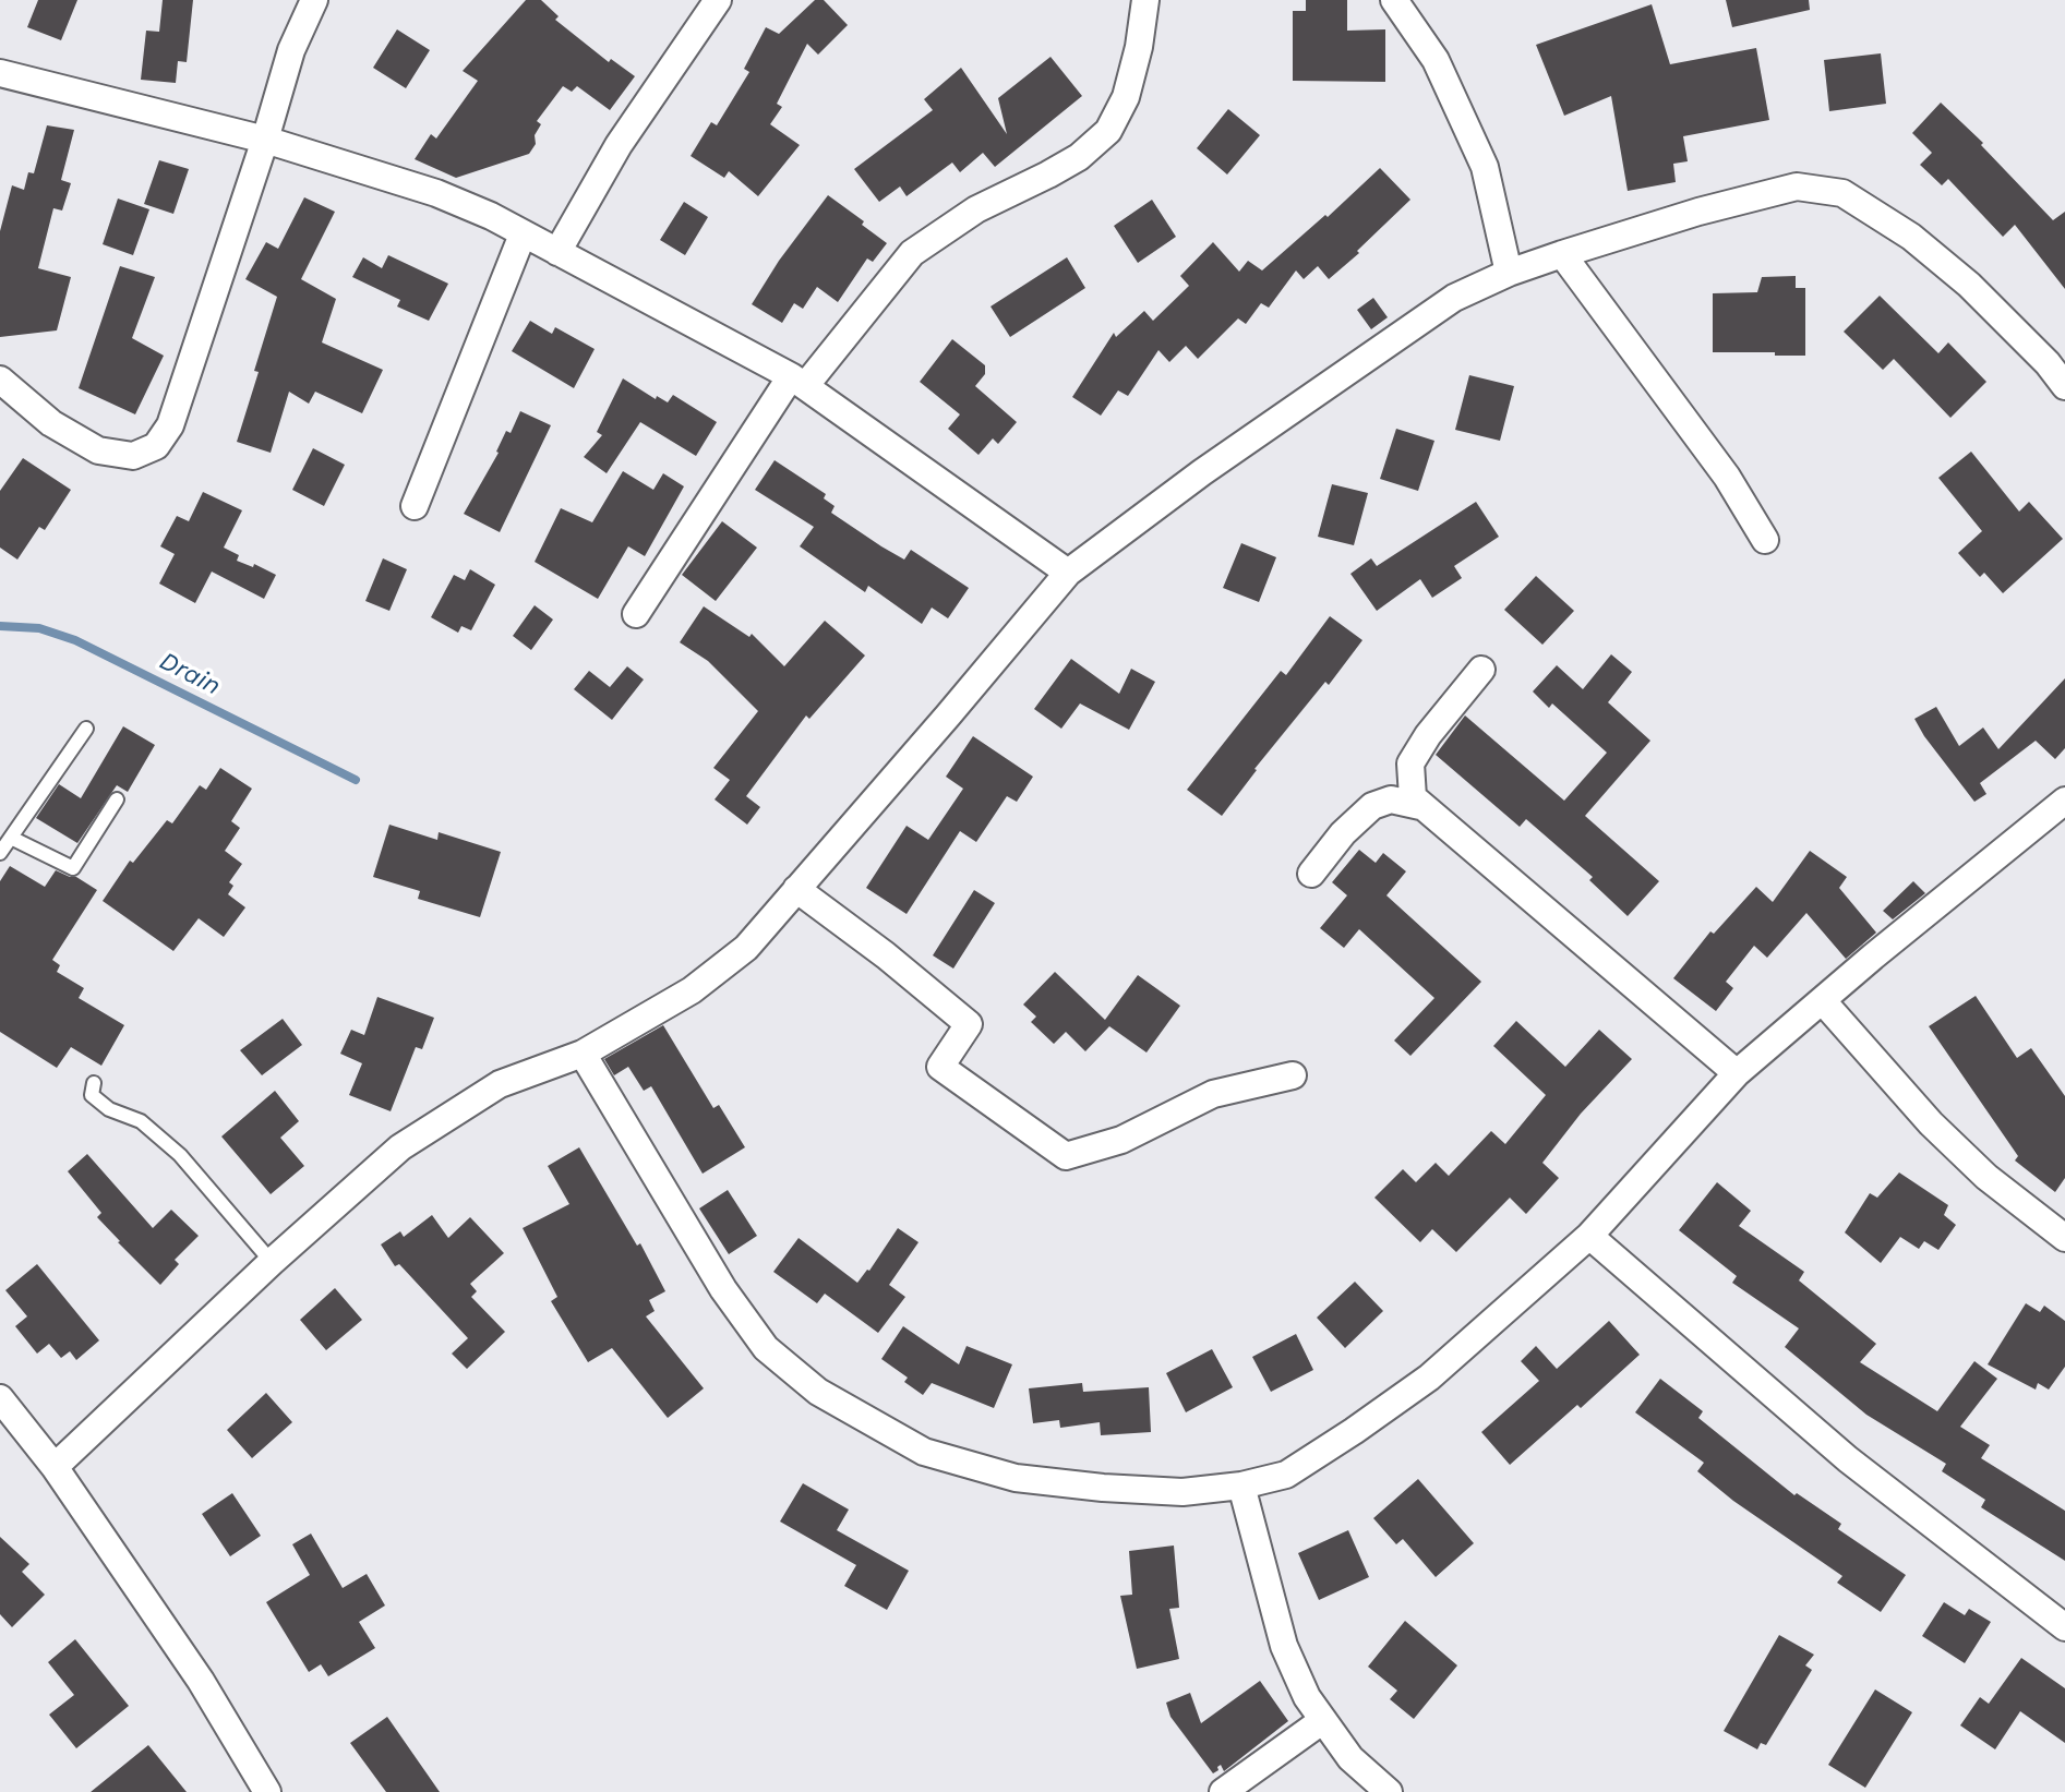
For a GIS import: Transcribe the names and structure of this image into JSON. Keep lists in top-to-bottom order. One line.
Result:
{"water":["Drain"]}
